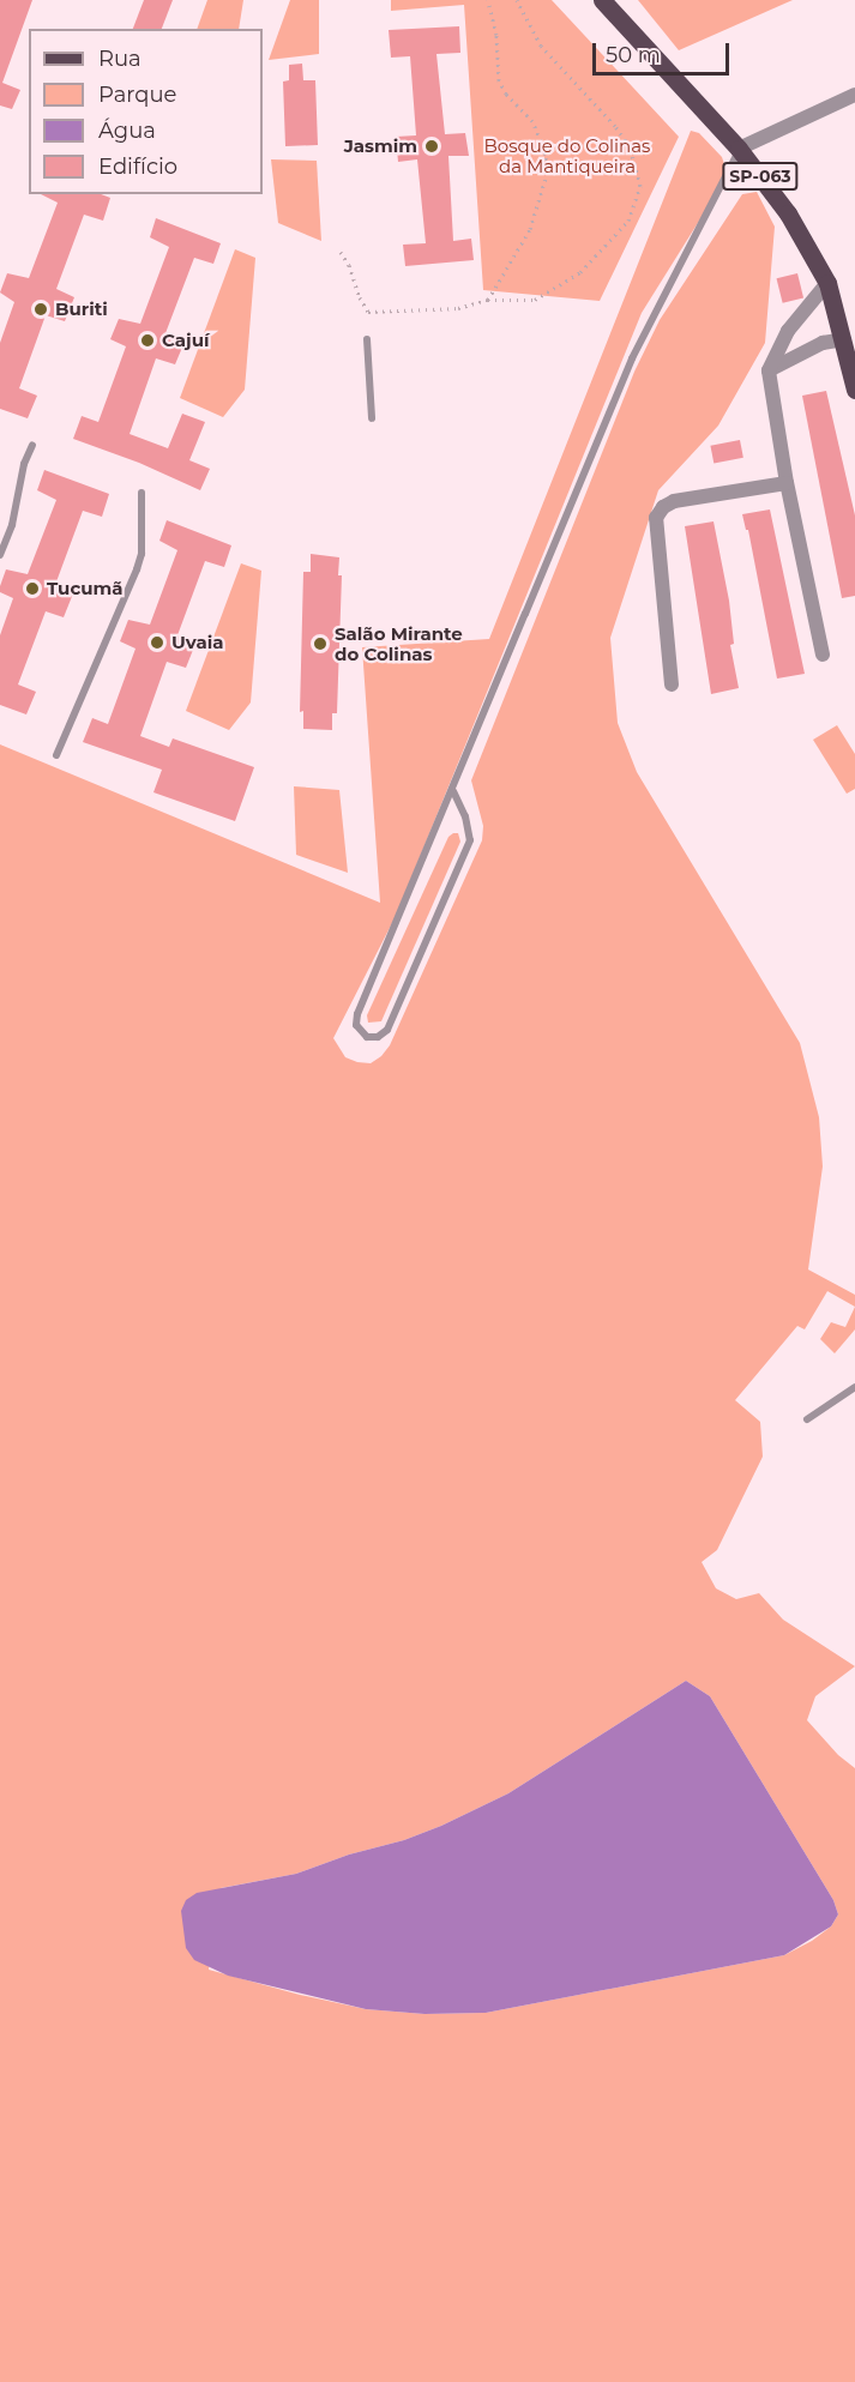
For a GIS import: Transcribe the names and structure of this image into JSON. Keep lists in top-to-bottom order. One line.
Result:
{"streets":{"main road":["SP-063"]},"parks":["Bosque do Colinas da Mantiqueira"],"places":["Jasmim","Buriti","Cajuí","Tucumã","Uvaia","Salão Mirante do Colinas"],"legend":["Rua","Parque","Água","Edifício"],"scale_bar":"50 m"}
